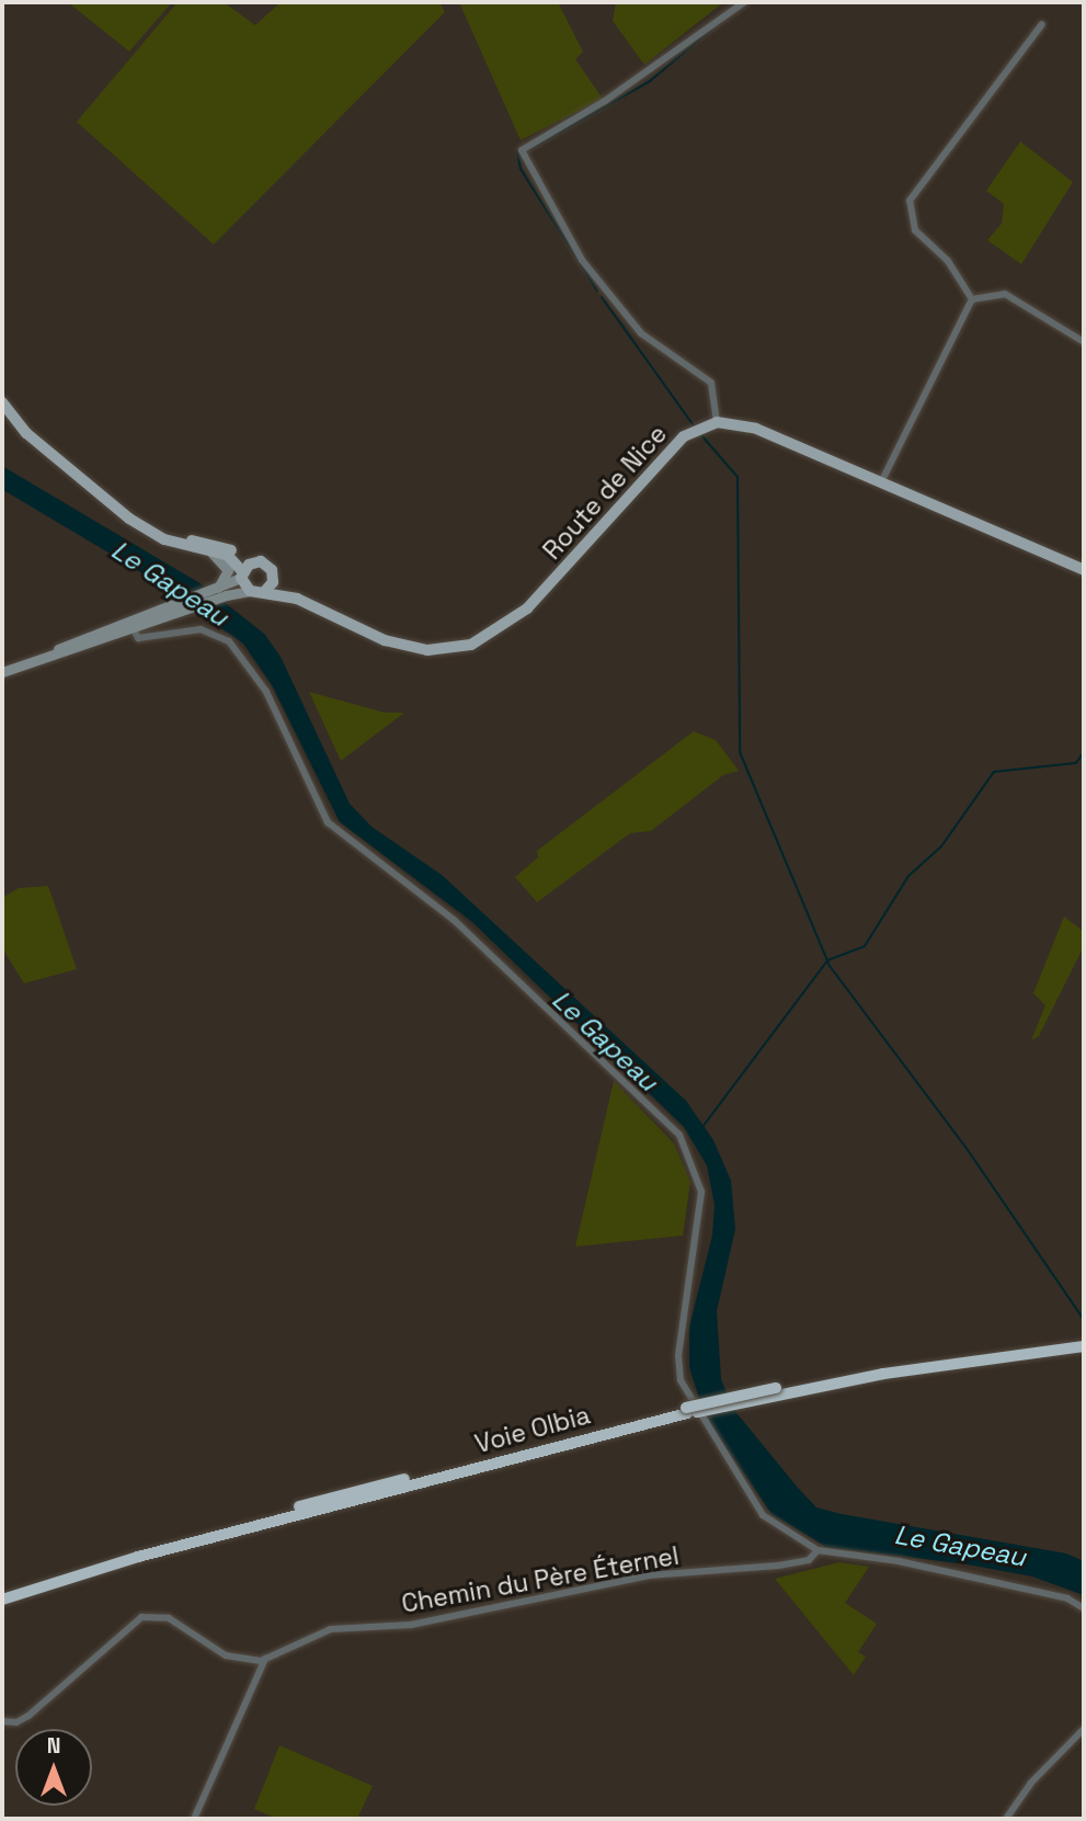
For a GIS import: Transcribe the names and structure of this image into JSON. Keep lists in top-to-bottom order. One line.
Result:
{"streets":{"highway":["Voie Olbia"],"main road":["Route de Nice"],"street":["Chemin du Père Éternel"]},"water":["Le Gapeau"],"north":"top"}
